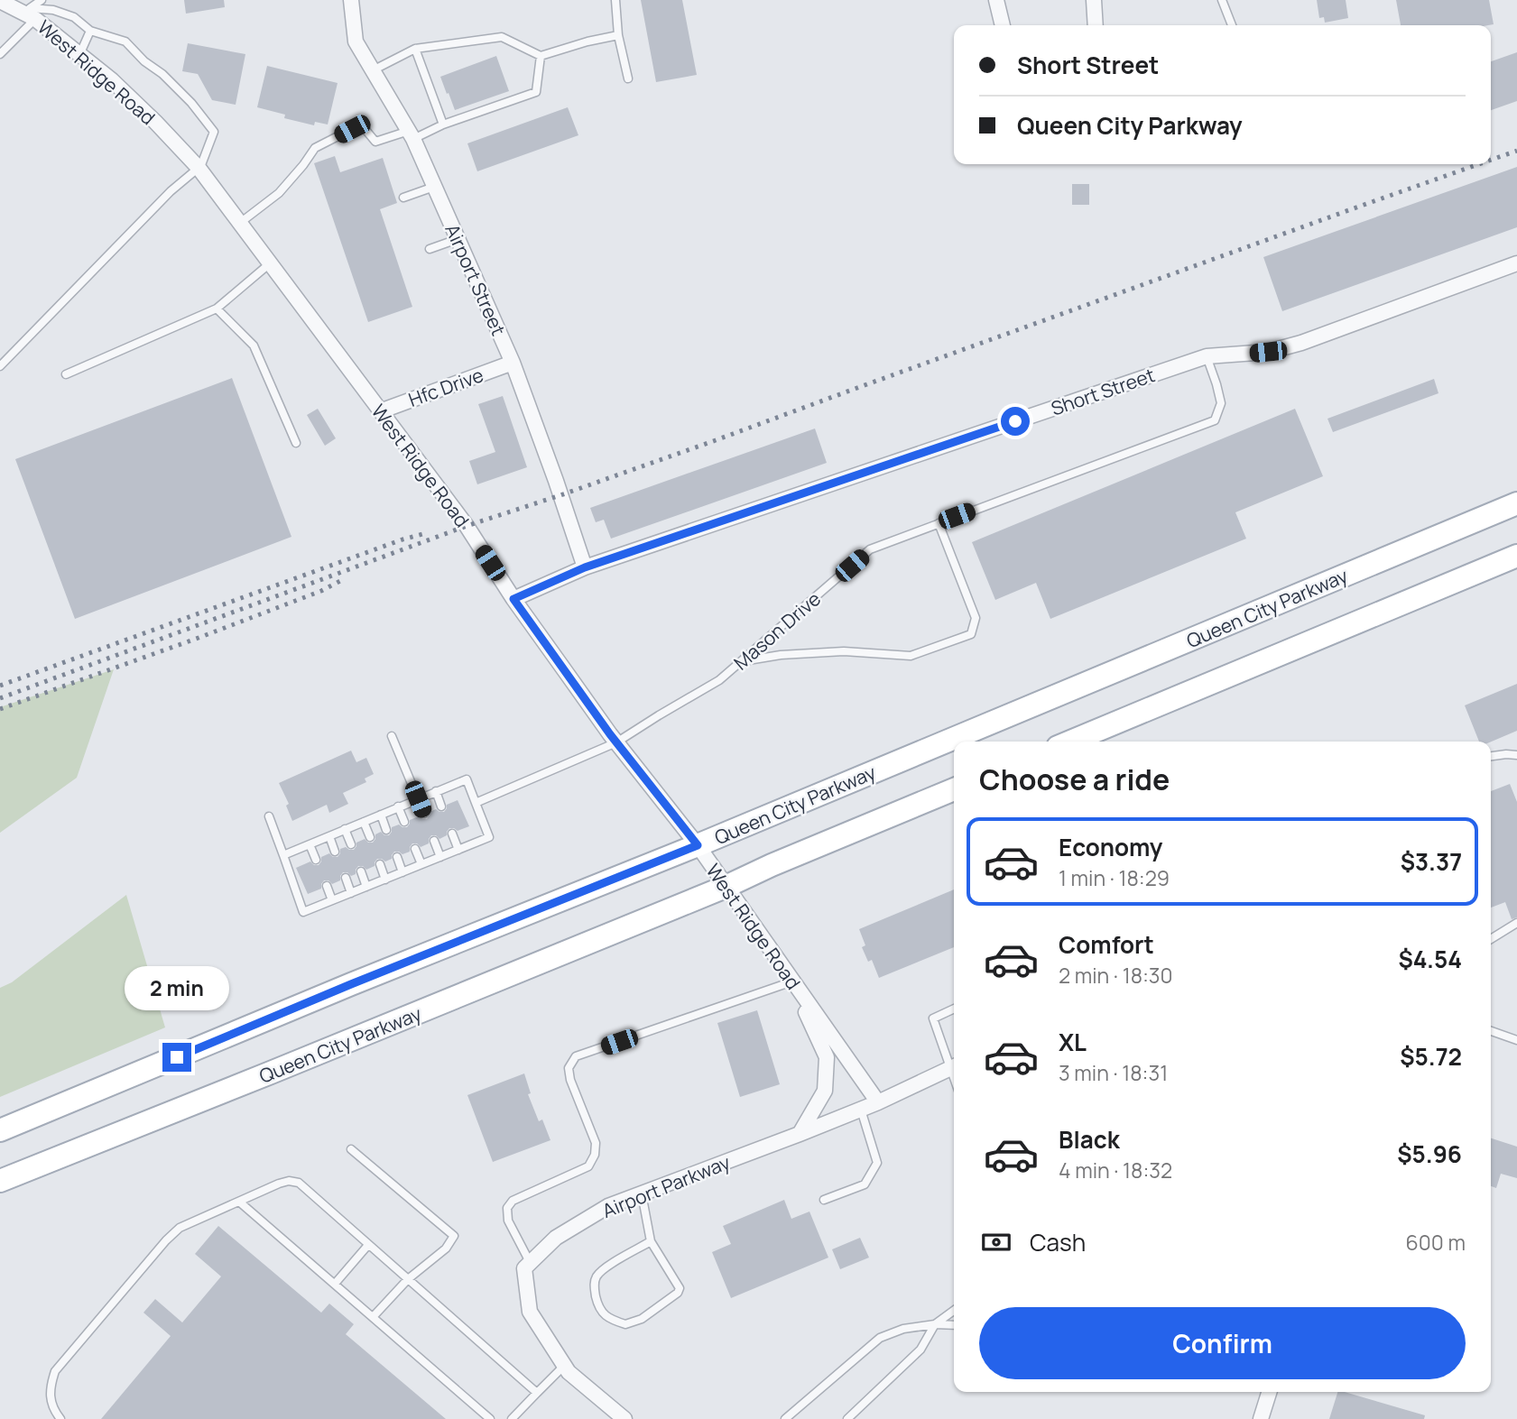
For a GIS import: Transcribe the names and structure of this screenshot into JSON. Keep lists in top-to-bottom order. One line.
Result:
{"streets":{"main road":["Queen City Parkway"],"street":["West Ridge Road","Airport Street","Hfc Drive","Short Street","Airport Parkway"],"lane":["Mason Drive"]},"crossings":[["West Ridge Road","Hfc Drive"],["West Ridge Road","Short Street"],["West Ridge Road","Queen City Parkway"],["West Ridge Road","Mason Drive"],["West Ridge Road","Airport Parkway"],["Airport Street","Hfc Drive"],["Airport Street","Short Street"],["Short Street","Mason Drive"]],"page":{"banner":["Short Street","Queen City Parkway"],"heading":"Choose a ride","list":[{"name":"Economy","note":"1 min · 18:29","value":"$3.37"},{"name":"Comfort","note":"2 min · 18:30","value":"$4.54"},{"name":"XL","note":"3 min · 18:31","value":"$5.72"},{"name":"Black","note":"4 min · 18:32","value":"$5.96"}],"bubble":"2 min","pay":["Cash","600 m"],"buttons":"Confirm"}}
